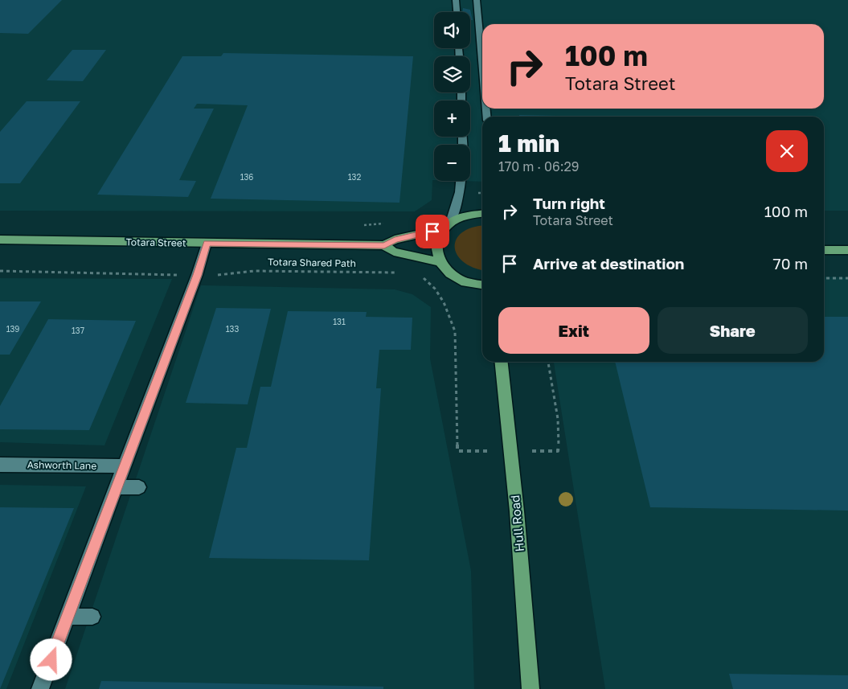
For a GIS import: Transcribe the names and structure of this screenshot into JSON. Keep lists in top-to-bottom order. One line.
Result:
{"streets":{"main road":["Totara Street","Hull Road"],"street":["Ashworth Lane"],"path":["Totara Shared Path"]},"house_numbers":["136","132","131","139","133","137"],"page":{"map_buttons":["+","−"],"turn":["100 m","Totara Street"],"heading":["1 min","170 m · 06:29"],"list":[{"name":"Turn right","note":"Totara Street","value":"100 m"},{"name":"Arrive at destination","value":"70 m"}],"buttons":["Exit","Share"]}}
